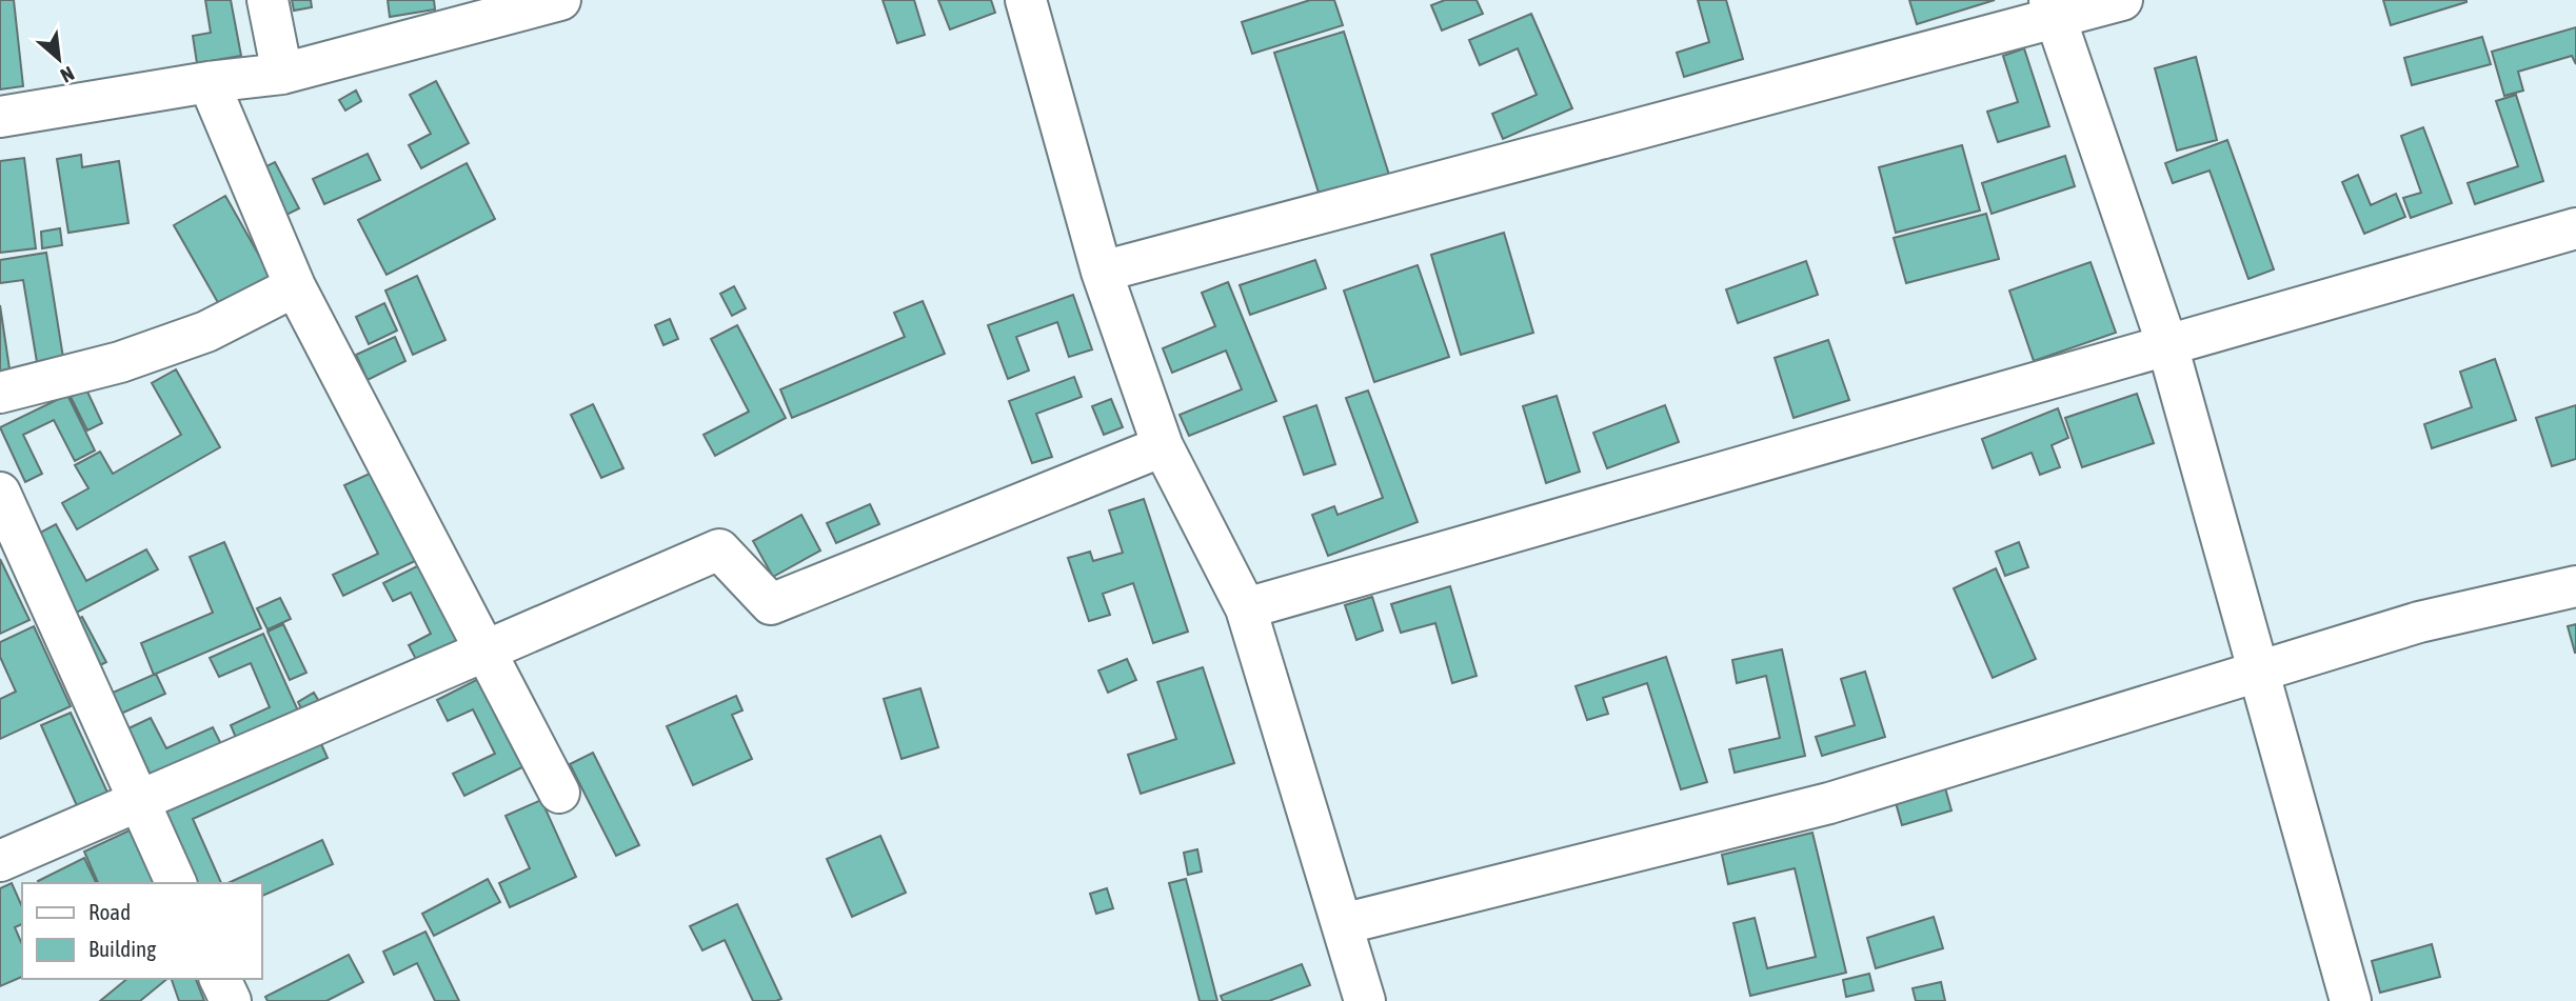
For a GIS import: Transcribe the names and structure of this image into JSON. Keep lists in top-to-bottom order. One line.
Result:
{"legend":["Road","Building"],"north":"bottom right"}
